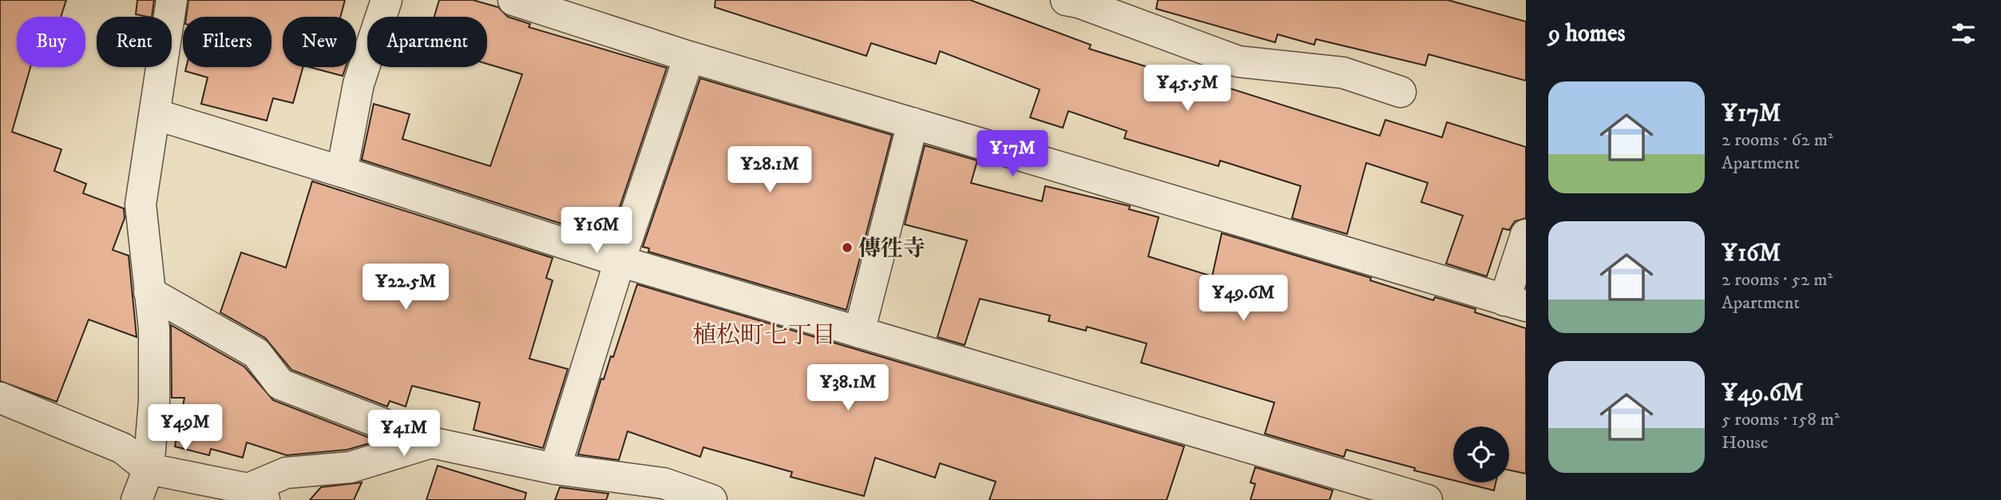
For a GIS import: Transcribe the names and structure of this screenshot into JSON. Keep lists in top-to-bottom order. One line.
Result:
{"districts":["植松町七丁目"],"places":["傳徃寺"],"page":{"heading":"9 homes","chip":["Buy","Rent","Filters","New","Apartment"],"price":["¥45.5M","¥17M","¥28.1M","¥16M","¥22.5M","¥49.6M","¥38.1M","¥49M","¥41M"],"list":[{"name":"¥17M","note":"2 rooms · 62 m² · Apartment"},{"name":"¥16M","note":"2 rooms · 52 m² · Apartment"},{"name":"¥49.6M","note":"5 rooms · 158 m² · House"}]}}
